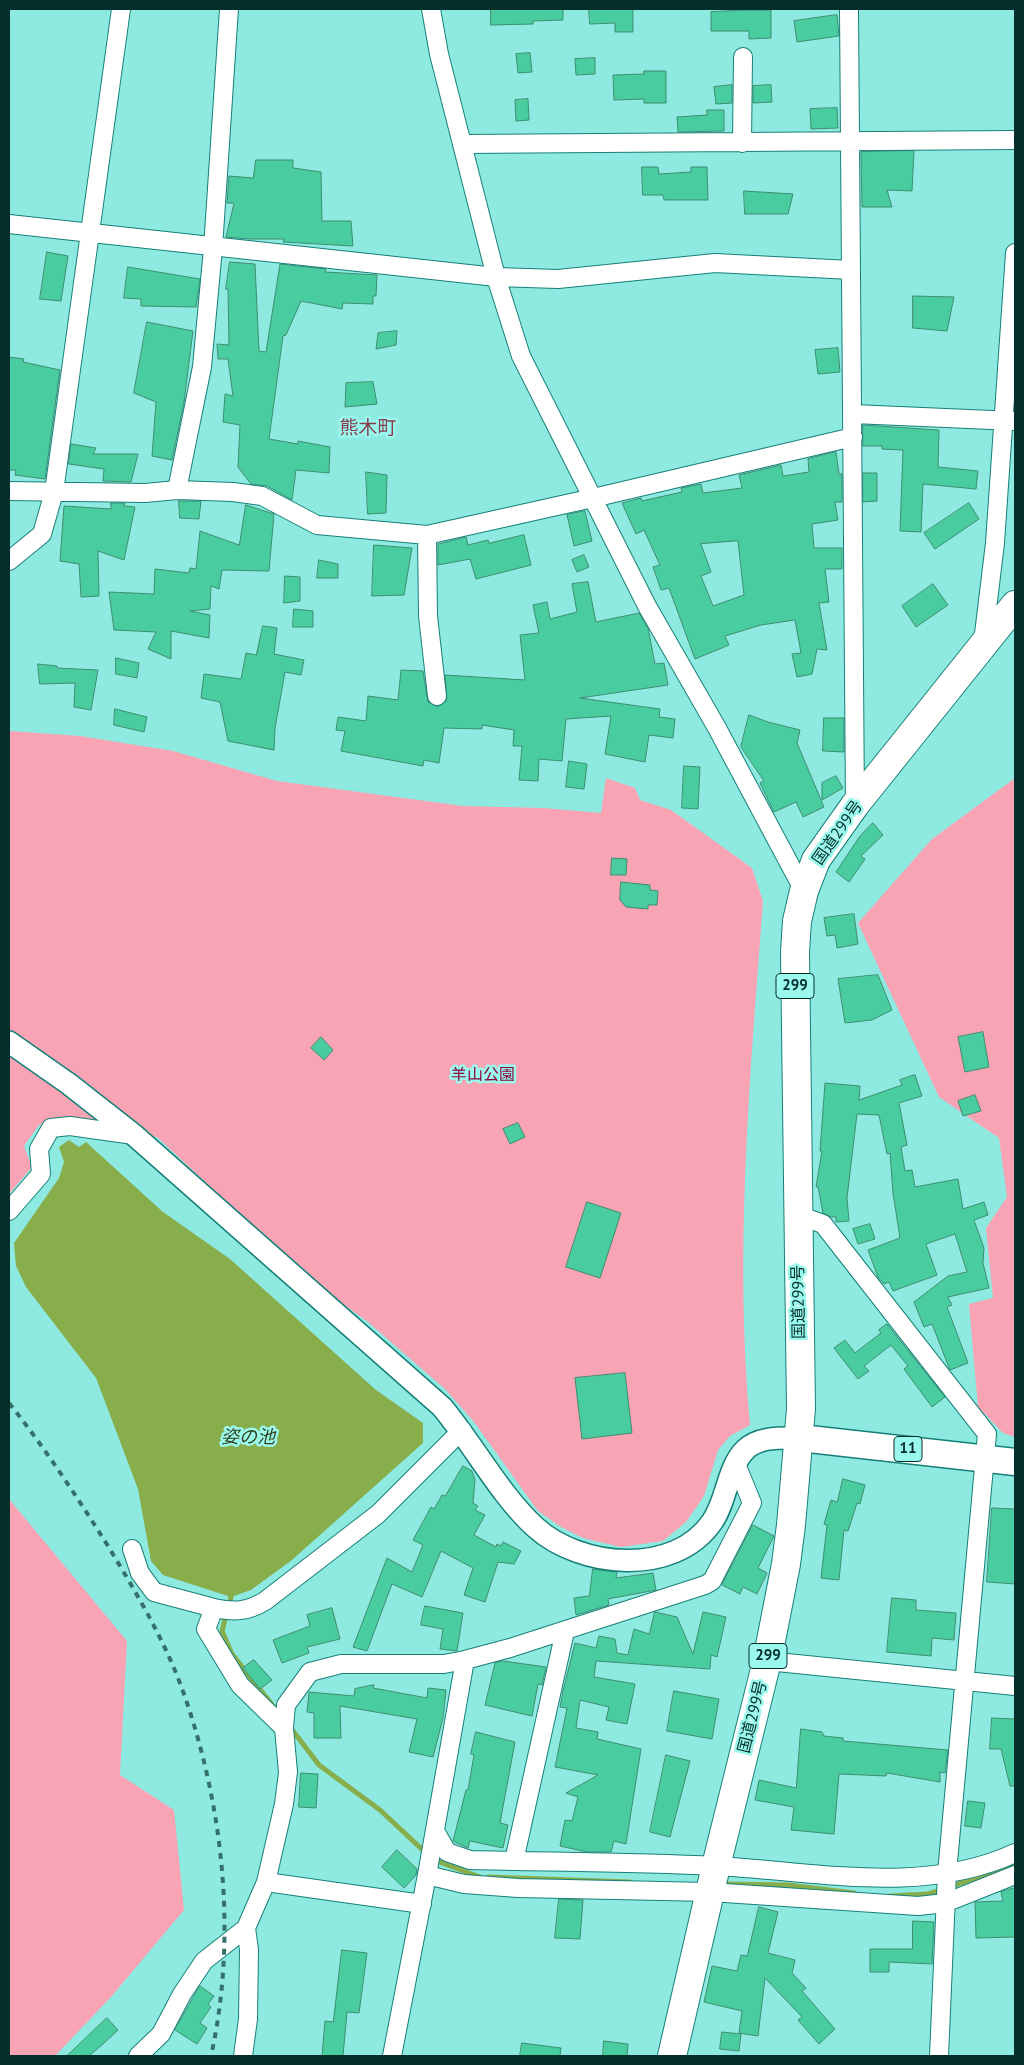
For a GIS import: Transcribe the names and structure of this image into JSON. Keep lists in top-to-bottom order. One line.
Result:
{"streets":{"highway":["国道299号","299"],"main road":["11"]},"crossings":[["国道299号","11"]],"districts":["熊木町"],"water":["姿の池"],"parks":["羊山公園"]}
